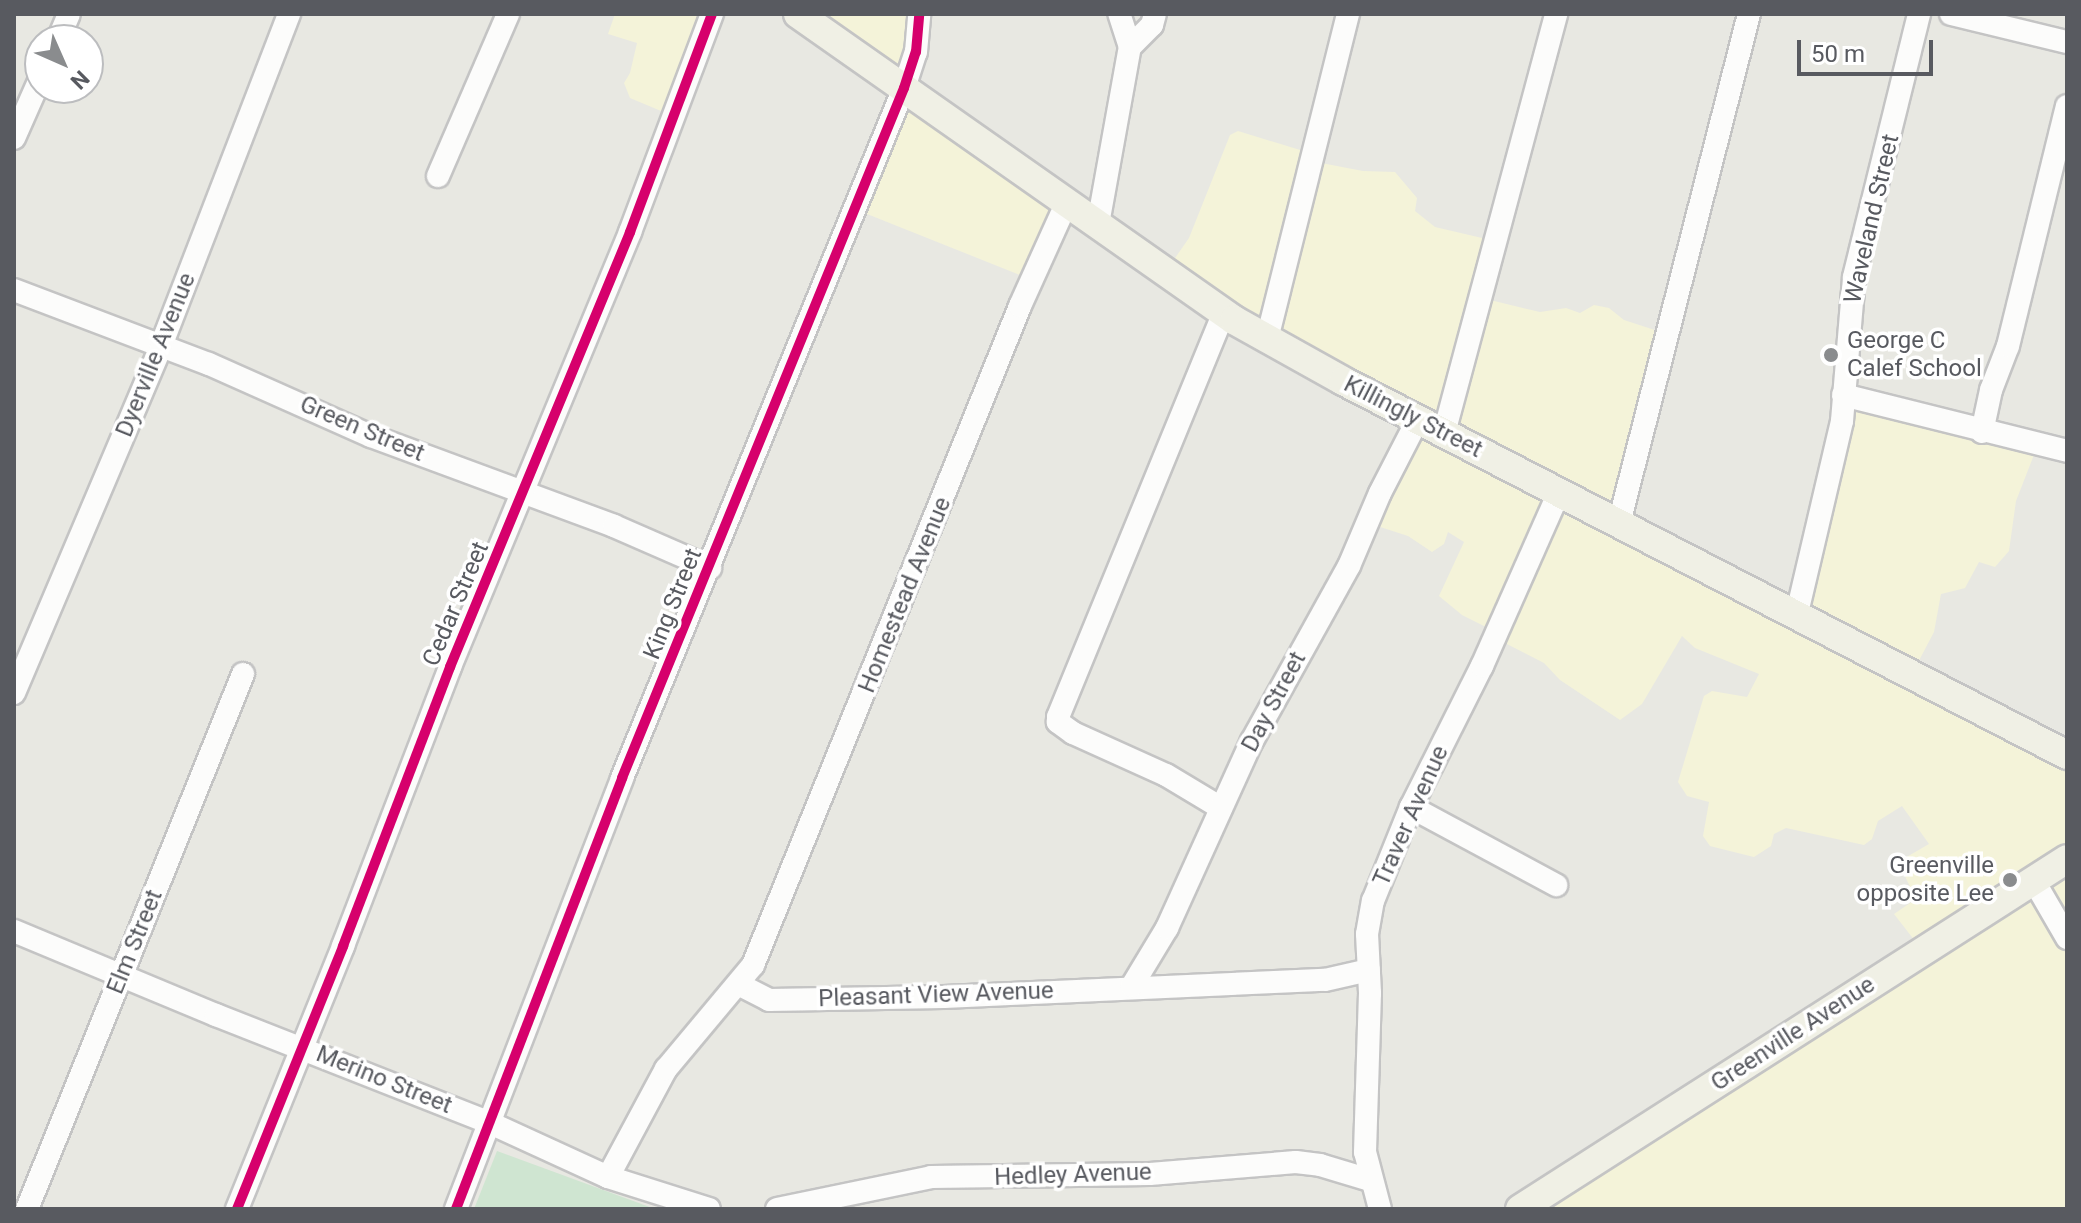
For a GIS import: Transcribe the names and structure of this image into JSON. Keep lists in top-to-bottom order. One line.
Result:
{"streets":{"main road":["Killingly Street","Greenville Avenue"],"street":["Waveland Street","Dyerville Avenue","Green Street","Homestead Avenue","Cedar Street","King Street","Day Street","Traver Avenue","Elm Street","Pleasant View Avenue","Merino Street","Hedley Avenue"]},"crossings":[["Waveland Street","Killingly Street"],["Dyerville Avenue","Green Street"],["Killingly Street","Homestead Avenue"],["Killingly Street","King Street"],["Killingly Street","Day Street"],["Killingly Street","Traver Avenue"],["Green Street","Cedar Street"],["Green Street","King Street"],["Homestead Avenue","Pleasant View Avenue"],["Cedar Street","Merino Street"],["King Street","Merino Street"],["Day Street","Pleasant View Avenue"],["Traver Avenue","Pleasant View Avenue"],["Traver Avenue","Hedley Avenue"],["Elm Street","Merino Street"]],"places":["George C Calef School","Greenville opposite Lee"],"scale_bar":"50 m","north":"bottom right"}
